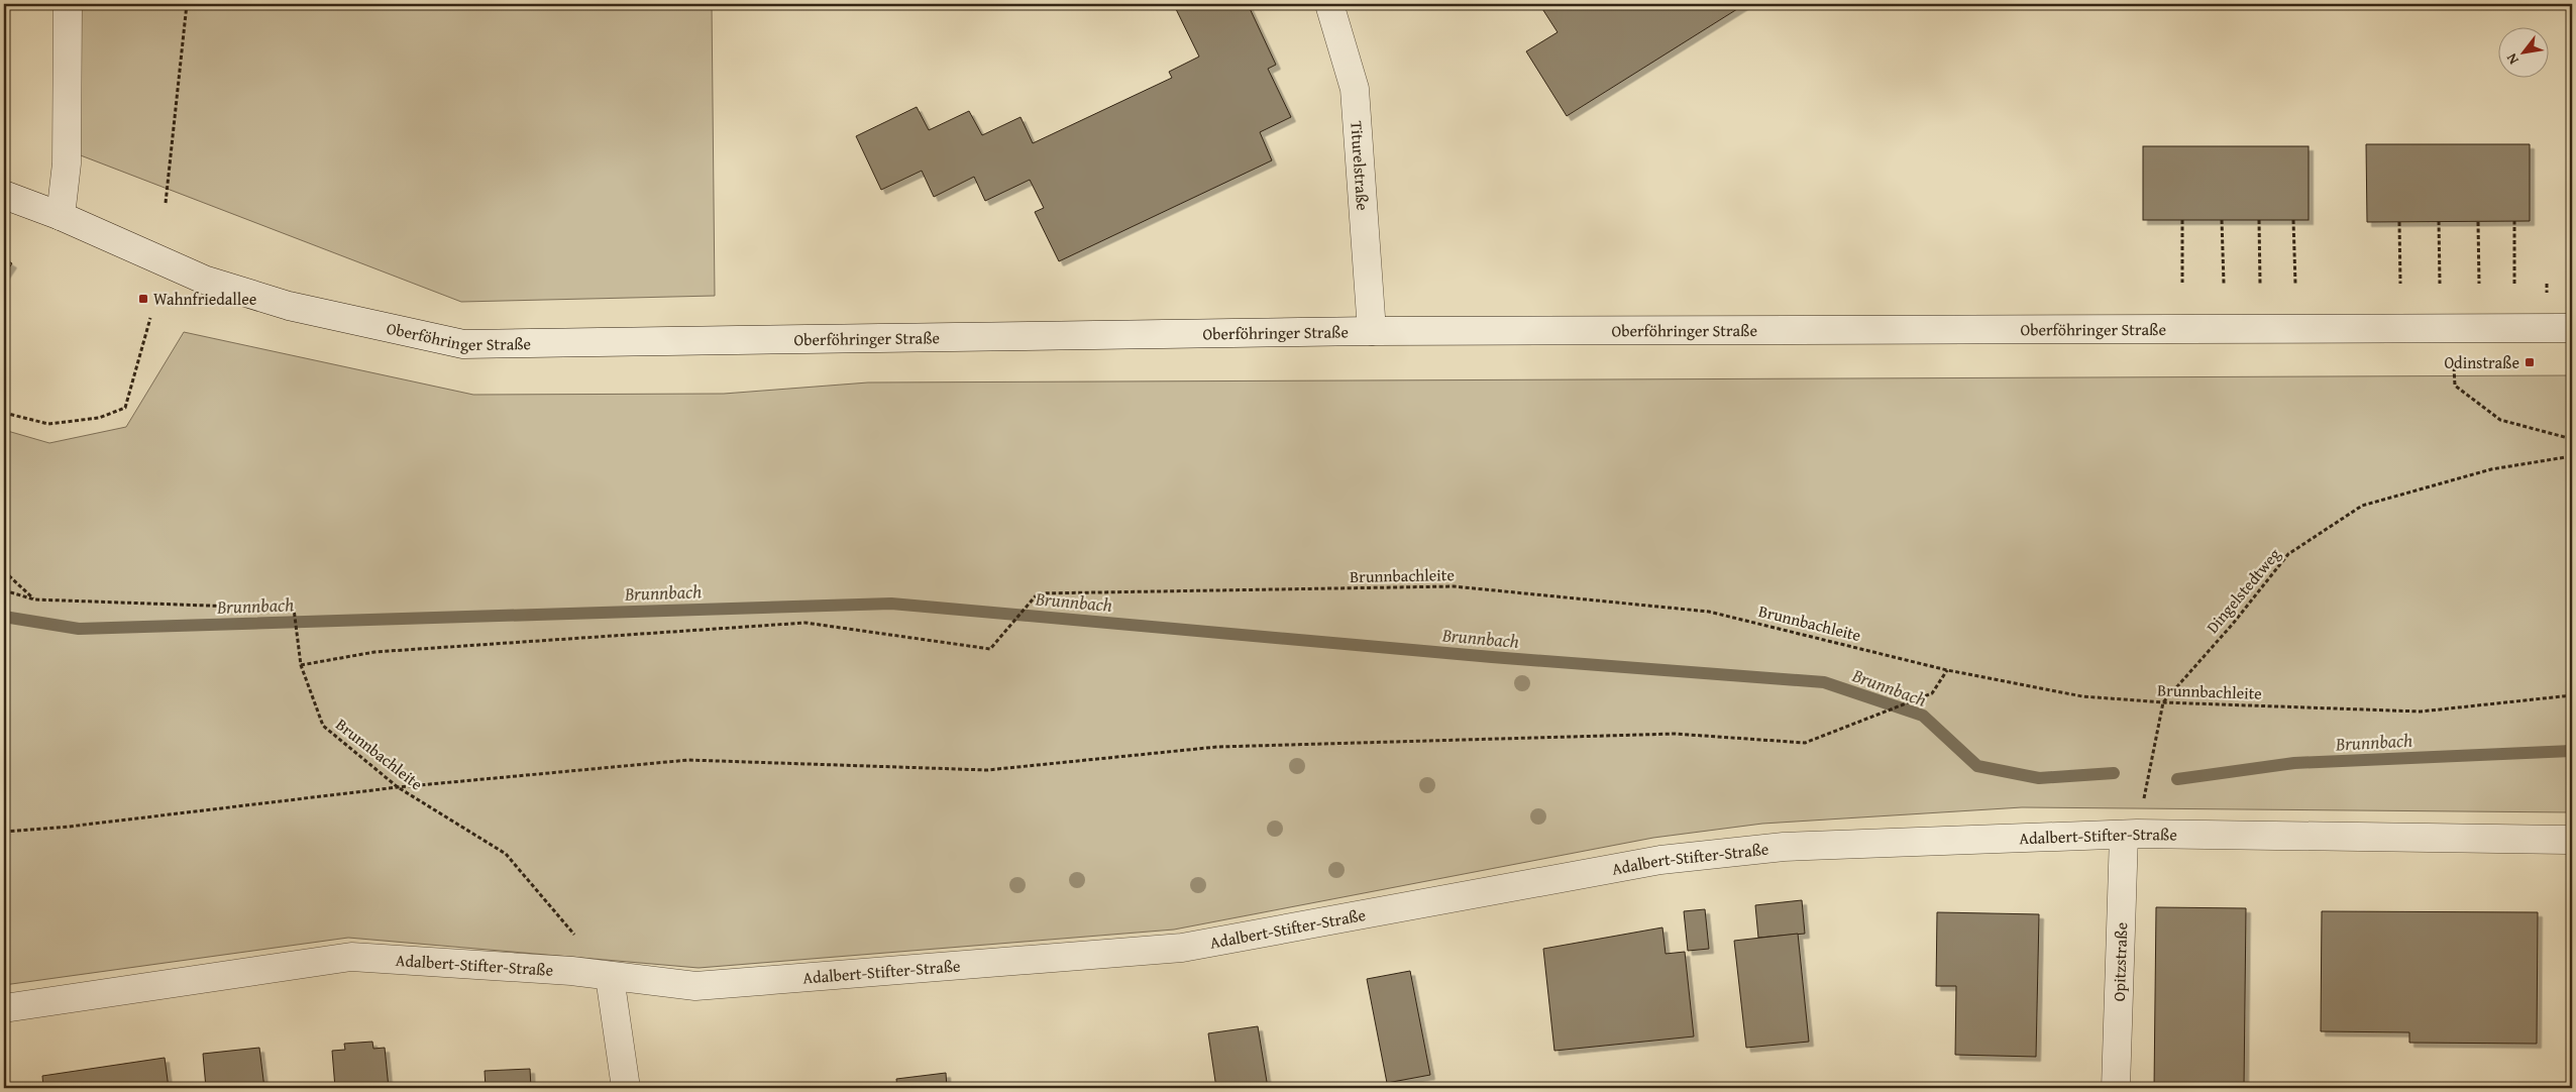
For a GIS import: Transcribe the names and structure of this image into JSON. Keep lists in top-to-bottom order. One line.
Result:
{"streets":{"street":["Titurelstraße","Oberföhringer Straße","Adalbert-Stifter-Straße","Opitzstraße"],"path":["Brunnbachleite","Dingelstedtweg"]},"crossings":[["Titurelstraße","Oberföhringer Straße"],["Brunnbachleite","Dingelstedtweg"],["Brunnbachleite","Adalbert-Stifter-Straße"],["Adalbert-Stifter-Straße","Opitzstraße"]],"water":["Brunnbach"],"places":{"transit":["Wahnfriedallee","Odinstraße"]},"north":"bottom left"}
